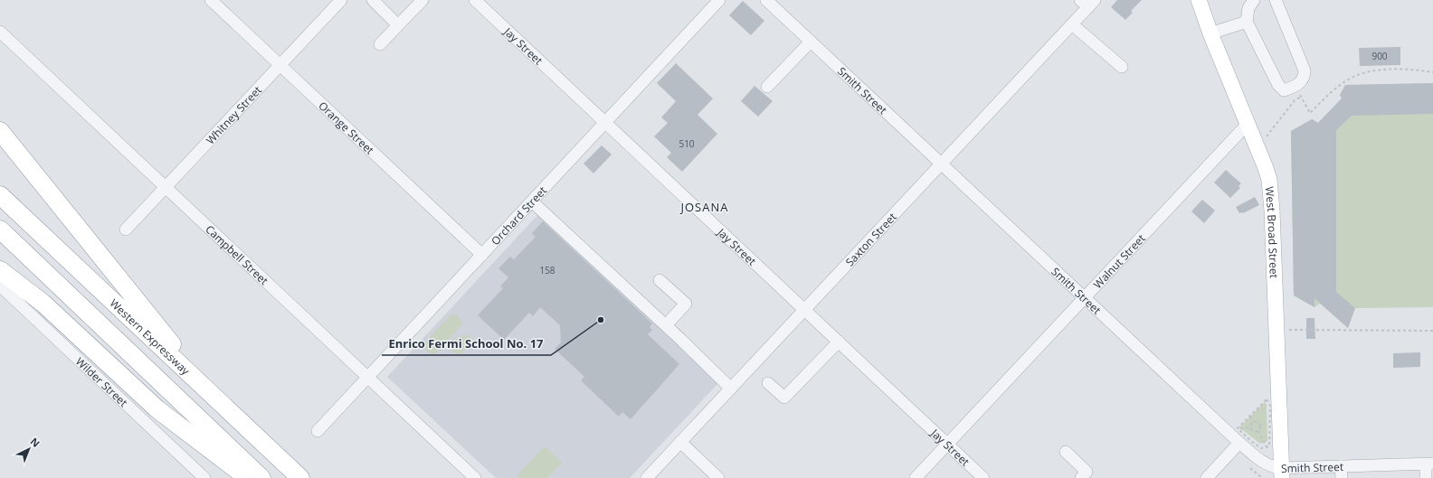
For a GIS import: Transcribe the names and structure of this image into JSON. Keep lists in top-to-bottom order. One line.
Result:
{"streets":{"highway":["Western Expressway"],"main road":["West Broad Street"],"street":["Jay Street","Smith Street","Whitney Street","Orange Street","Orchard Street","Saxton Street","Campbell Street","Walnut Street","Wilder Street"]},"crossings":[["Jay Street","Orchard Street"],["Jay Street","Saxton Street"],["Jay Street","Walnut Street"],["Smith Street","West Broad Street"],["Smith Street","Saxton Street"],["Smith Street","Walnut Street"],["Whitney Street","Orange Street"],["Whitney Street","Campbell Street"],["Orange Street","Orchard Street"],["Orchard Street","Campbell Street"],["West Broad Street","Walnut Street"]],"districts":["JOSANA"],"places":["Enrico Fermi School No. 17"],"house_numbers":["900","510","158"],"north":"top right"}
